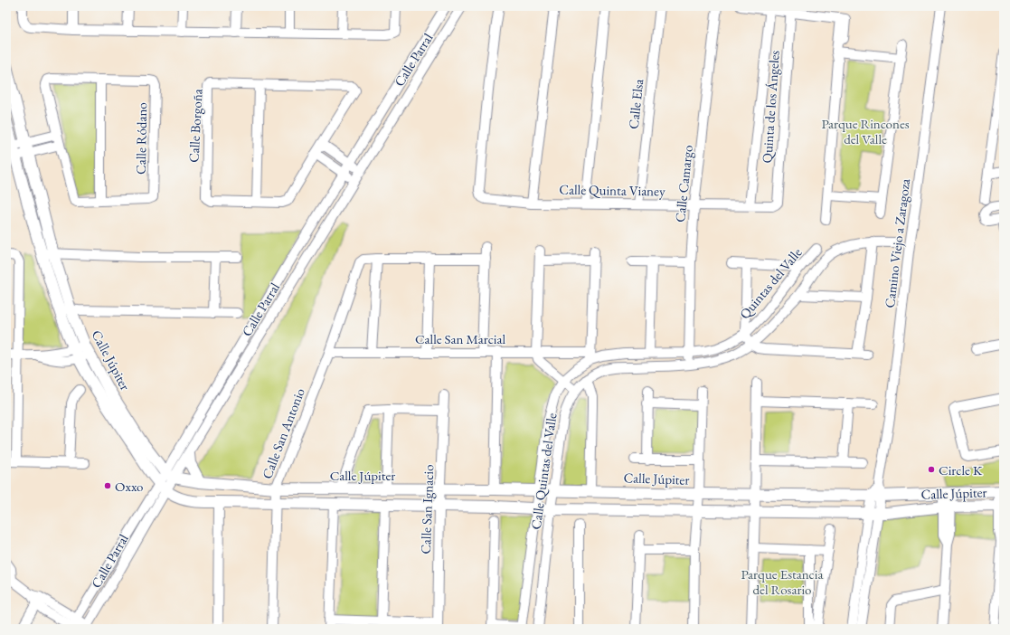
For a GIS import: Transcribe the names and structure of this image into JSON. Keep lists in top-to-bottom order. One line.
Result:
{"streets":{"main road":["Calle Júpiter"],"street":["Calle Parral","Calle Elsa","Quinta de los Ángeles","Calle Borgoña","Calle Ródano","Calle Camargo","Calle Quinta Vianey","Camino Viejo a Zaragoza","Quintas del Valle","Calle San Marcial","Calle San Antonio","Calle Quintas del Valle","Calle San Ignacio"]},"crossings":[["Calle Parral","Calle Júpiter"],["Calle Elsa","Calle Quinta Vianey"],["Quinta de los Ángeles","Calle Quinta Vianey"],["Calle Camargo","Calle Quinta Vianey"],["Calle Camargo","Calle Quintas del Valle"],["Camino Viejo a Zaragoza","Calle Júpiter"],["Quintas del Valle","Calle Quintas del Valle"],["Calle San Marcial","Calle San Antonio"],["Calle San Marcial","Calle Quintas del Valle"],["Calle Júpiter","Calle San Antonio"],["Calle Júpiter","Calle Quintas del Valle"],["Calle Júpiter","Calle San Ignacio"]],"parks":["Parque Rincones del Valle","Parque Estancia del Rosario"],"places":["Circle K","Oxxo"]}
